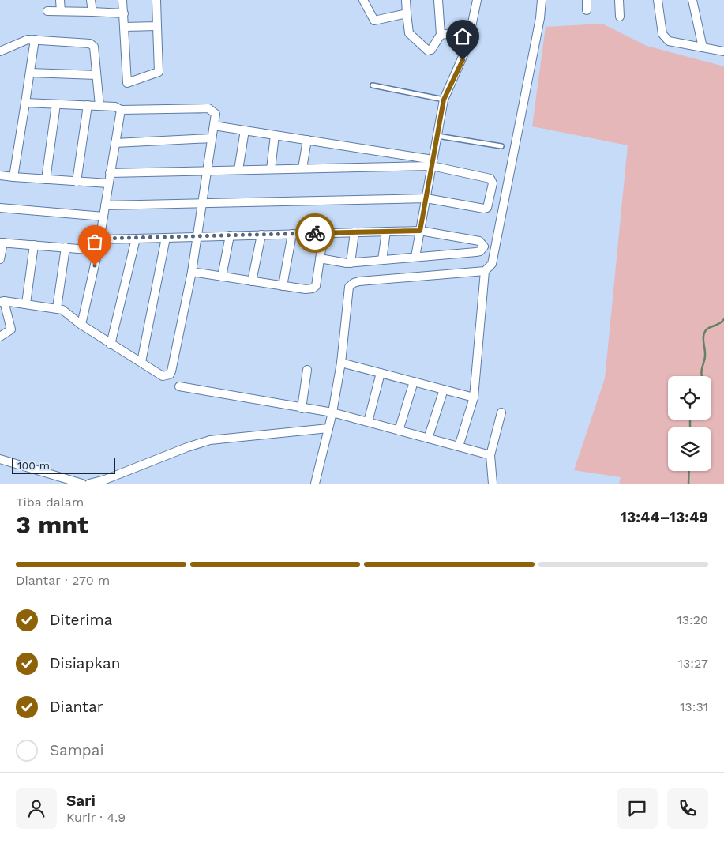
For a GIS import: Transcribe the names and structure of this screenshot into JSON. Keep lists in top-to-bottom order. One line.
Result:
{"scale_bar":"100 m","page":{"scale":"100 m","heading":["3 mnt","Tiba dalam","13:44–13:49"],"panel":["Sari","Kurir · 4.9"],"bar":"Diantar · 270 m","list":[["Diterima","13:20"],["Disiapkan","13:27"],["Diantar","13:31"],"Sampai"]}}
